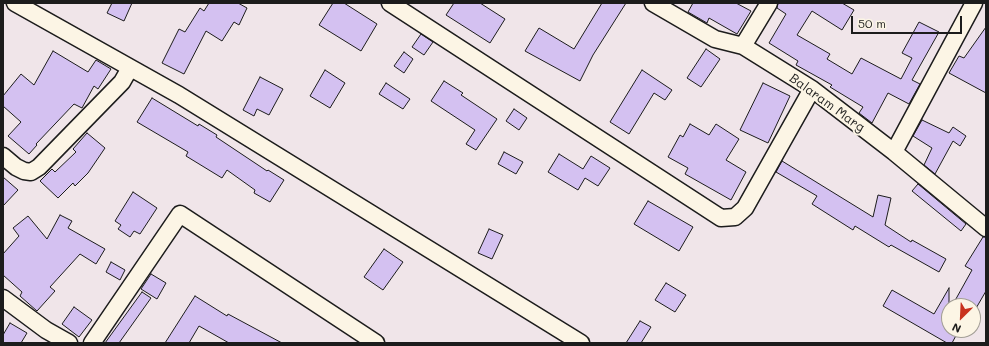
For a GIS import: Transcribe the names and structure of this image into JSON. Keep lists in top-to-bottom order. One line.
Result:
{"streets":{"street":["Balaram Marg"]},"scale_bar":"50 m","north":"bottom left"}
